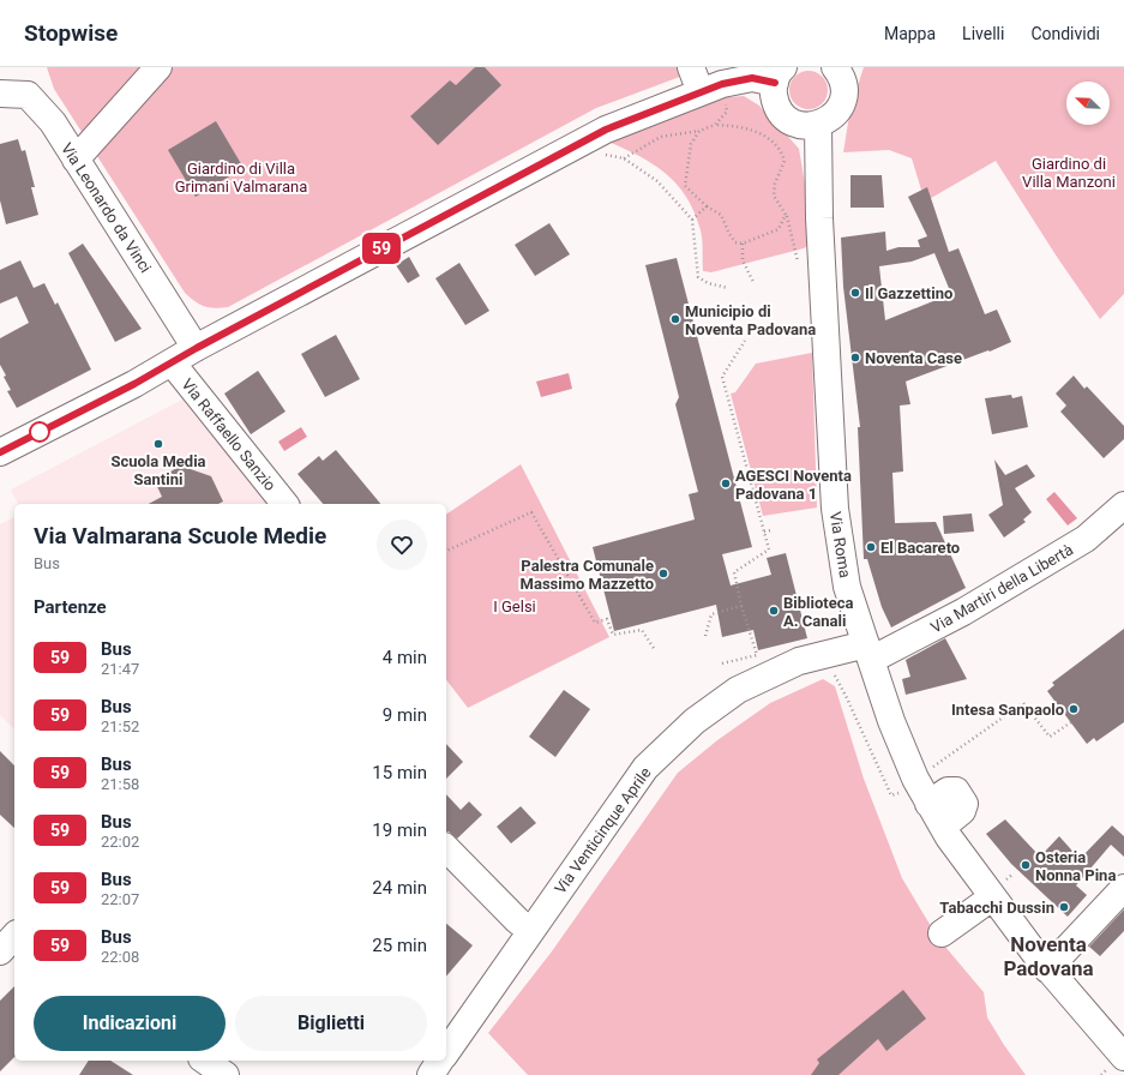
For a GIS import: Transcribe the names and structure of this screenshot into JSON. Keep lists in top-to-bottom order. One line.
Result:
{"streets":{"street":["Via Leonardo da Vinci","Via Raffaello Sanzio","Via Roma","Via Martiri della Libertà","Via Venticinque Aprile"]},"crossings":[["Via Roma","Via Martiri della Libertà"],["Via Roma","Via Venticinque Aprile"],["Via Martiri della Libertà","Via Venticinque Aprile"]],"districts":["Noventa Padovana"],"parks":["Giardino di Villa Manzoni","Giardino di Villa Grimani Valmarana","I Gelsi"],"places":["Il Gazzettino","Municipio di Noventa Padovana","Noventa Case","Scuola Media Santini","AGESCI Noventa Padovana 1","El Bacareto","Palestra Comunale Massimo Mazzetto","Biblioteca A. Canali","Intesa Sanpaolo","Osteria Nonna Pina","Tabacchi Dussin"],"lines":["bus line 59"],"north":"top left","page":{"header":"Stopwise","nav":["Mappa","Livelli","Condividi"],"on_map":"59","heading":[["Via Valmarana Scuole Medie","Bus"],"Partenze"],"list":[{"mark":"59","name":"Bus","note":"21:47","value":"4 min"},{"mark":"59","name":"Bus","note":"21:52","value":"9 min"},{"mark":"59","name":"Bus","note":"21:58","value":"15 min"},{"mark":"59","name":"Bus","note":"22:02","value":"19 min"},{"mark":"59","name":"Bus","note":"22:07","value":"24 min"},{"mark":"59","name":"Bus","note":"22:08","value":"25 min"}],"buttons":["Indicazioni","Biglietti"]}}
